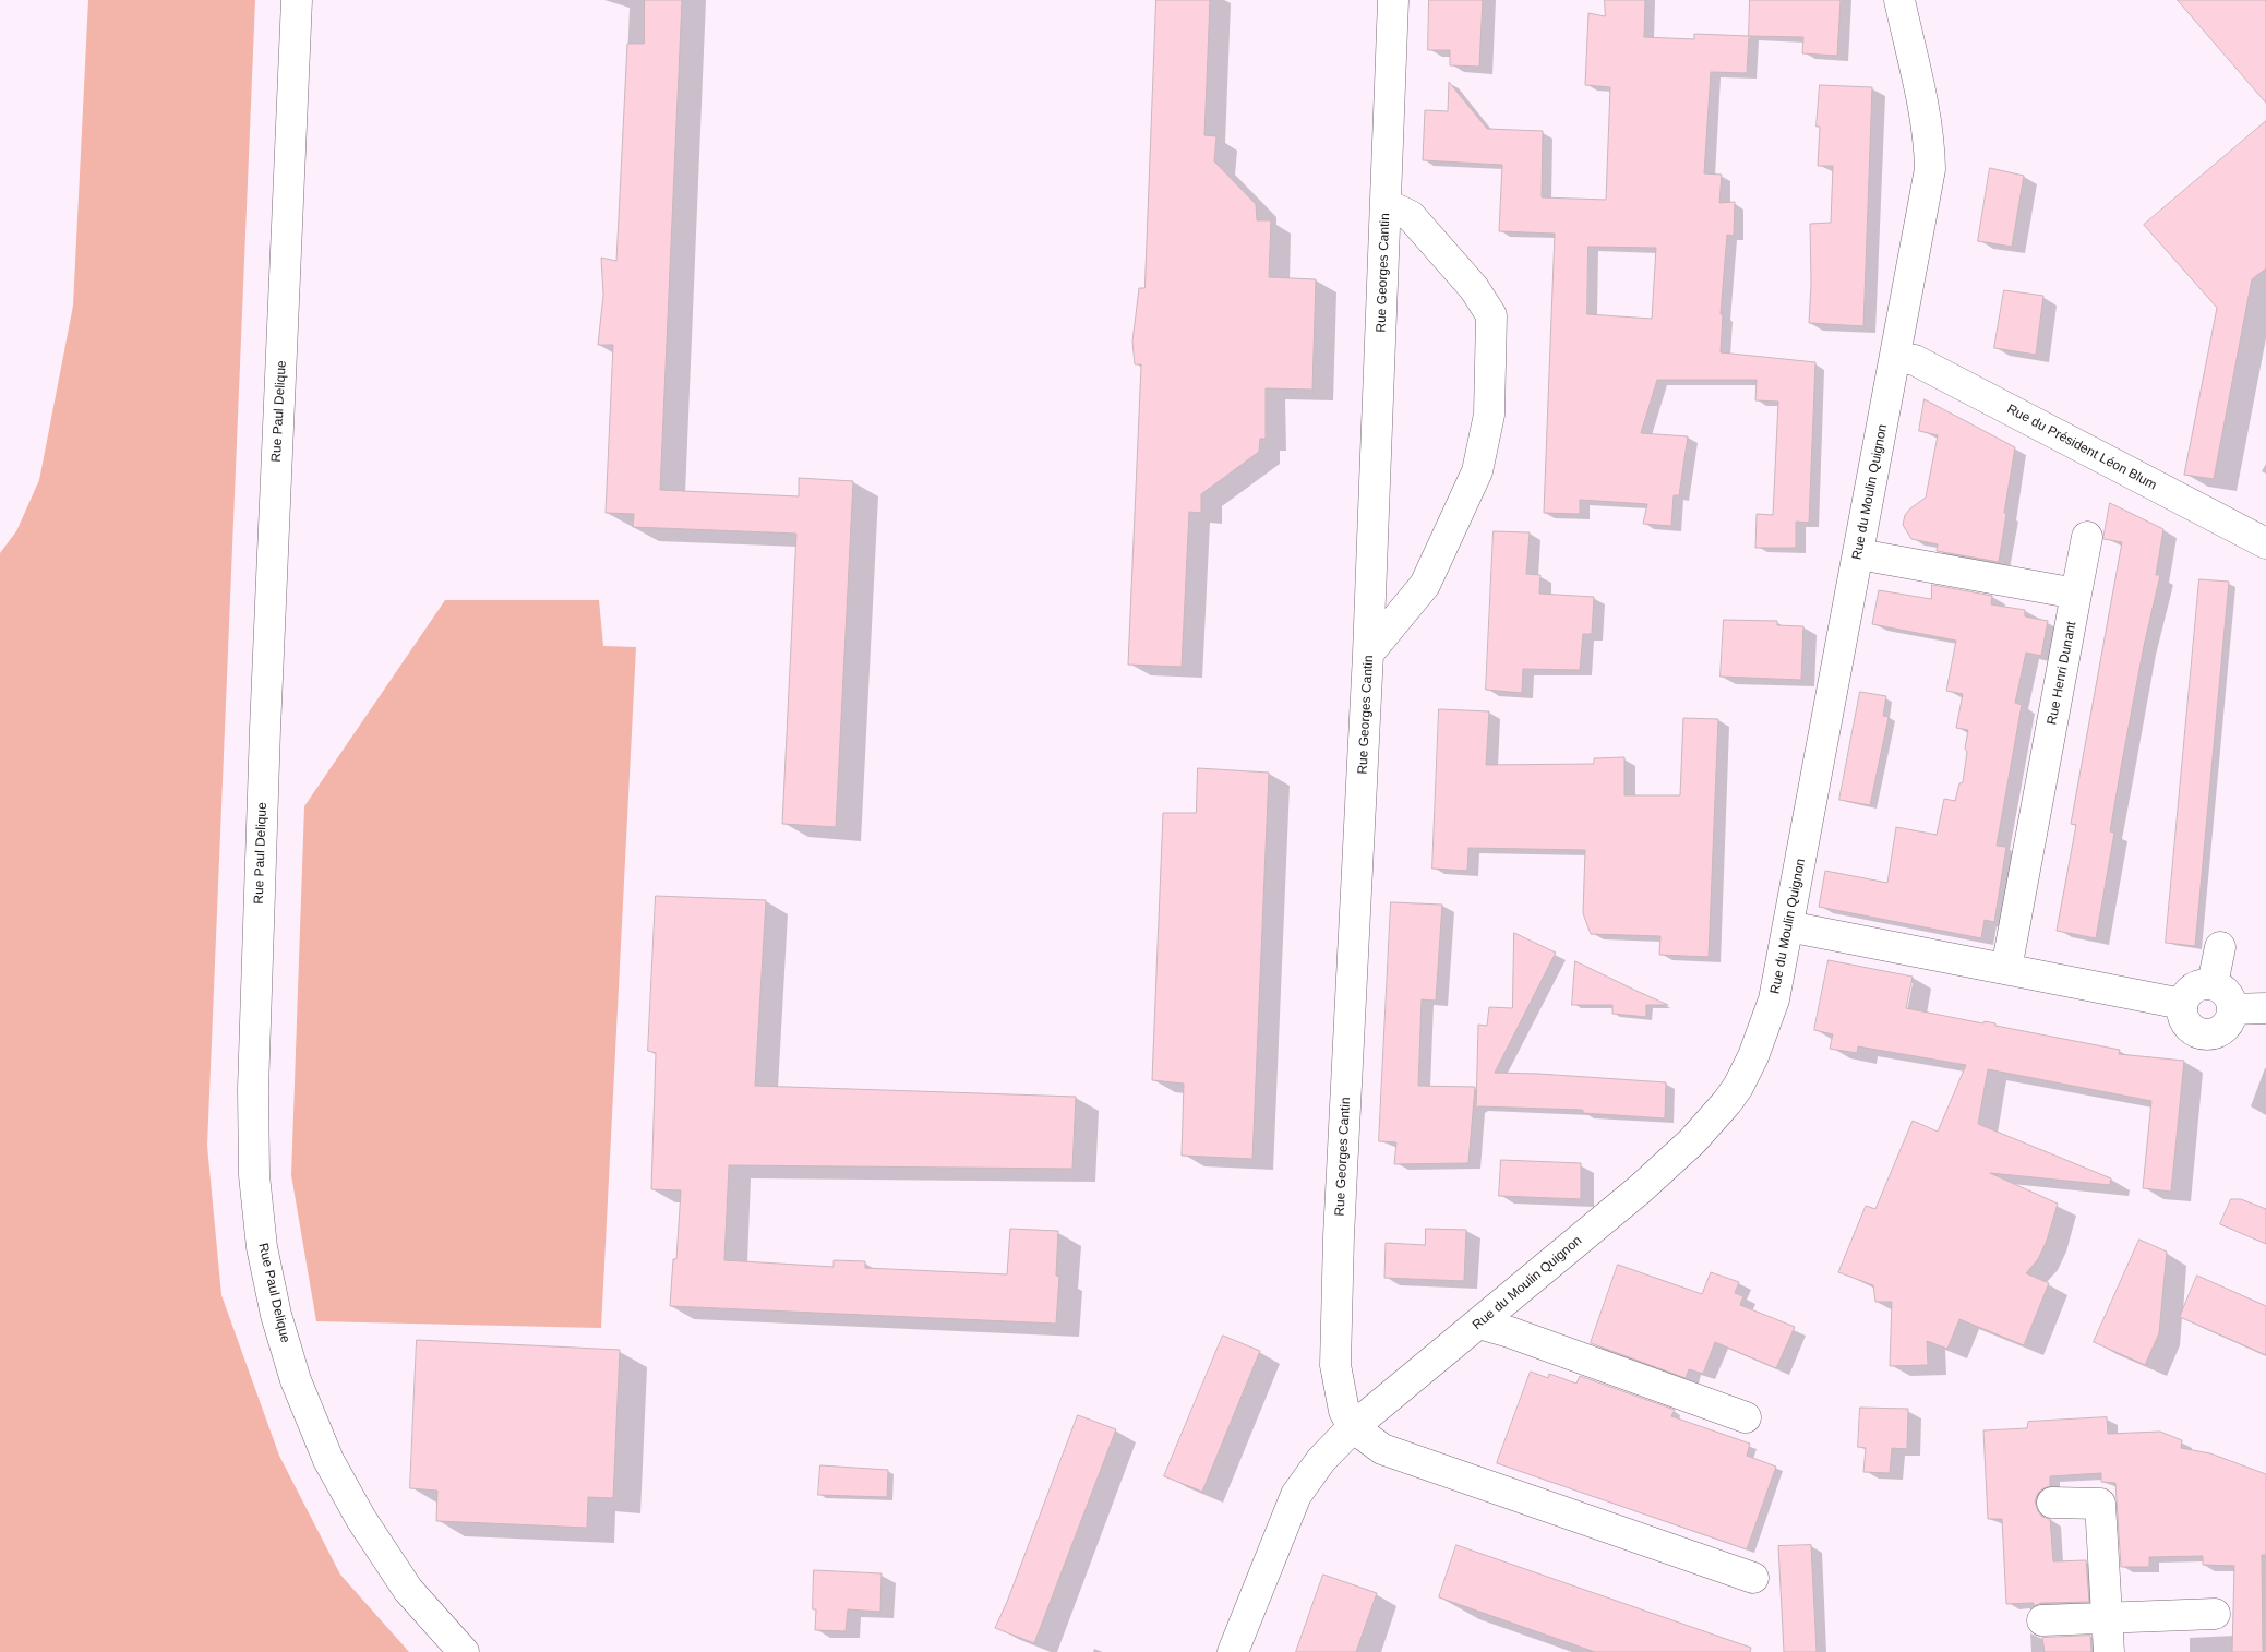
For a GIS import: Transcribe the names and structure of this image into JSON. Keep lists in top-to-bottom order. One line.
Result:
{"streets":{"street":["Rue Georges Cantin","Rue Paul Delique","Rue du Président Léon Blum","Rue du Moulin Quignon","Rue Henri Dunant"]},"crossings":[["Rue Georges Cantin","Rue du Moulin Quignon"],["Rue du Président Léon Blum","Rue du Moulin Quignon"]]}
